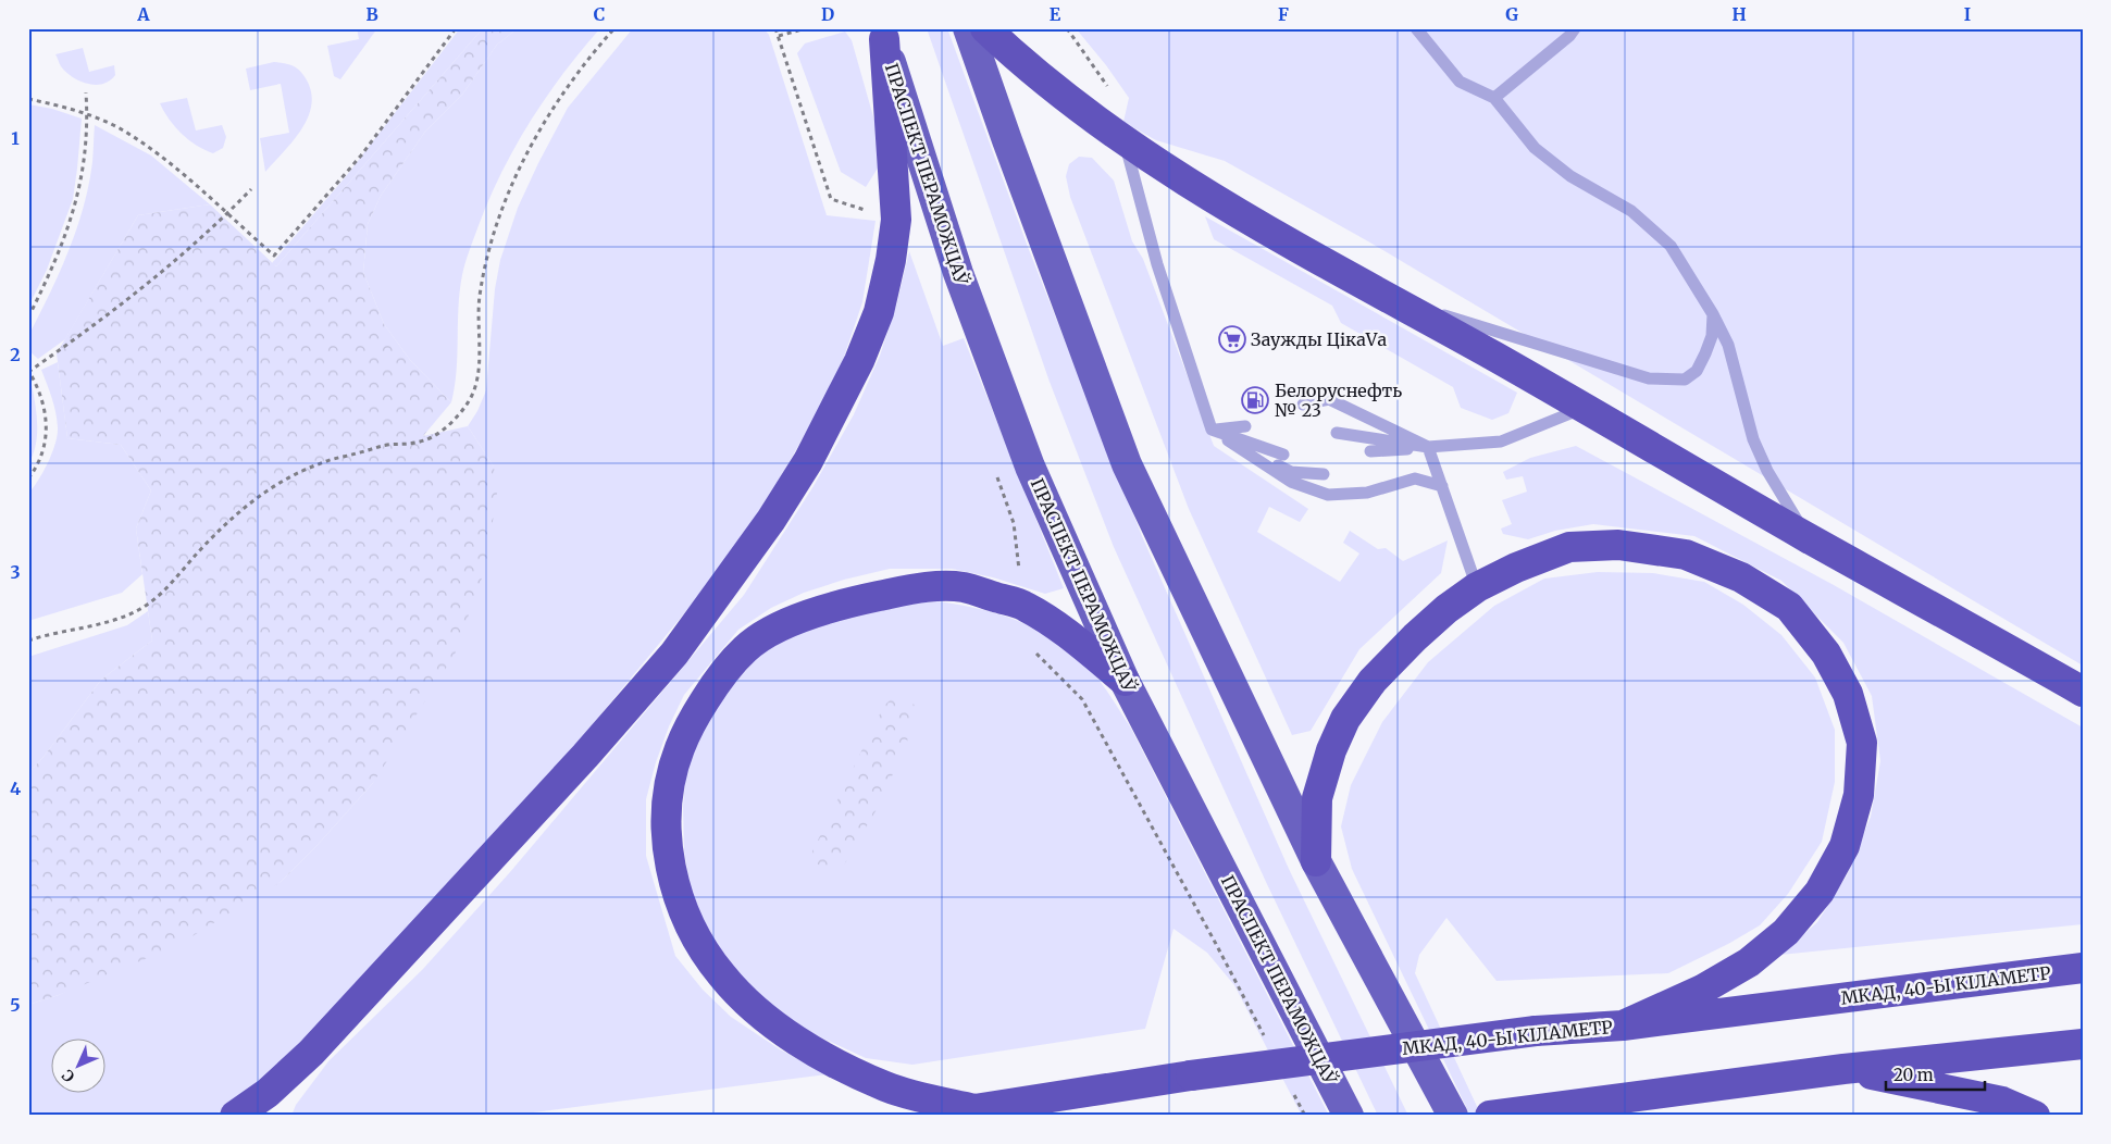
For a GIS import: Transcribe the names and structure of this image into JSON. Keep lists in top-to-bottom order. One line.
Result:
{"streets":{"highway":["МКАД, 40-Ы КІЛАМЕТР"],"main road":["ПРАСПЕКТ ПЕРАМОЖЦАЎ"]},"places":{"supermarket":["Заужды ЦікаVа"],"fuel station":["Белоруснефть № 23"]},"scale_bar":"20 m","north":"bottom left","grid":{"columns":["A","B","C","D","E","F","G","H","I"],"rows":["1","2","3","4","5"]}}
